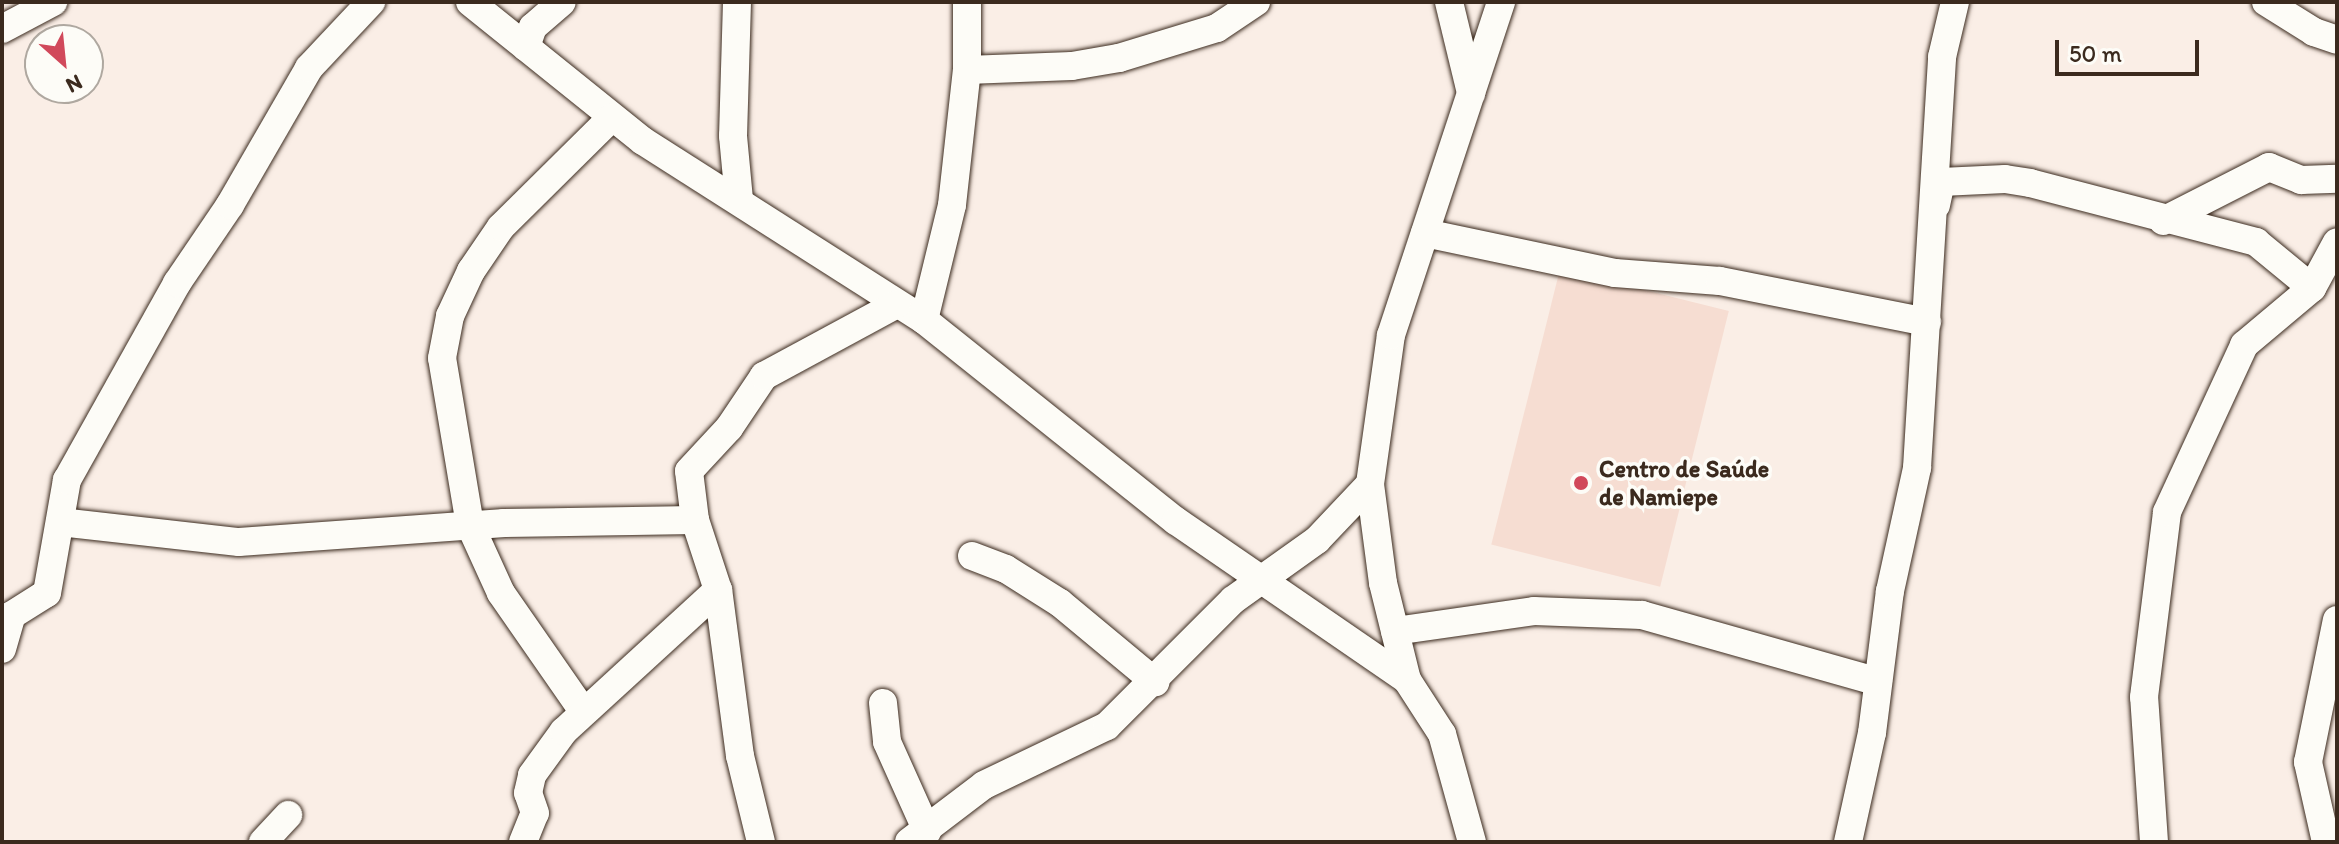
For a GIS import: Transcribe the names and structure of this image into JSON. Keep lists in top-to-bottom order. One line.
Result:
{"places":["Centro de Saúde de Namiepe"],"scale_bar":"50 m","north":"bottom right"}
